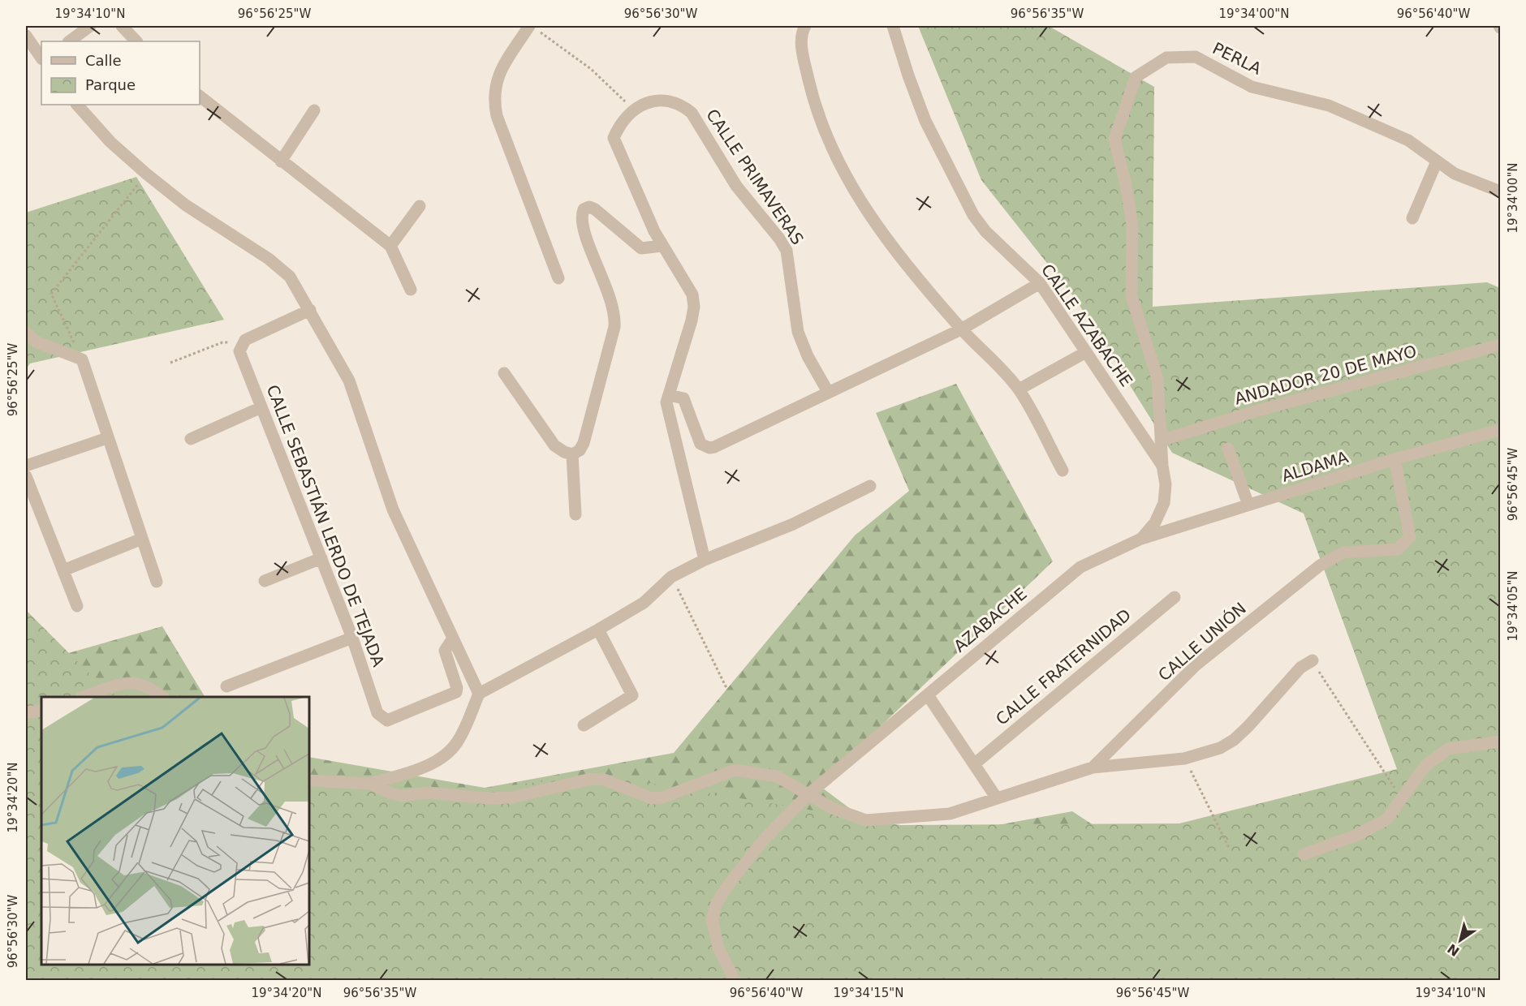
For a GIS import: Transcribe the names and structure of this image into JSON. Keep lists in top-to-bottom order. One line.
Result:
{"streets":{"street":["PERLA","CALLE PRIMAVERAS","CALLE AZABACHE","ANDADOR 20 DE MAYO","ALDAMA","CALLE SEBASTIÁN LERDO DE TEJADA","AZABACHE","CALLE UNIÓN","CALLE FRATERNIDAD"]},"crossings":[["PERLA","CALLE AZABACHE"],["PERLA","ANDADOR 20 DE MAYO"],["PERLA","AZABACHE"],["CALLE AZABACHE","AZABACHE"],["ALDAMA","AZABACHE"],["ALDAMA","CALLE UNIÓN"]],"legend":["Calle","Parque"],"north":"bottom left","coordinates":["19°34'10\"N","96°56'25\"W","96°56'30\"W","96°56'35\"W","19°34'00\"N","96°56'40\"W","96°56'45\"W","19°34'05\"N","19°34'20\"N","19°34'15\"N"]}
